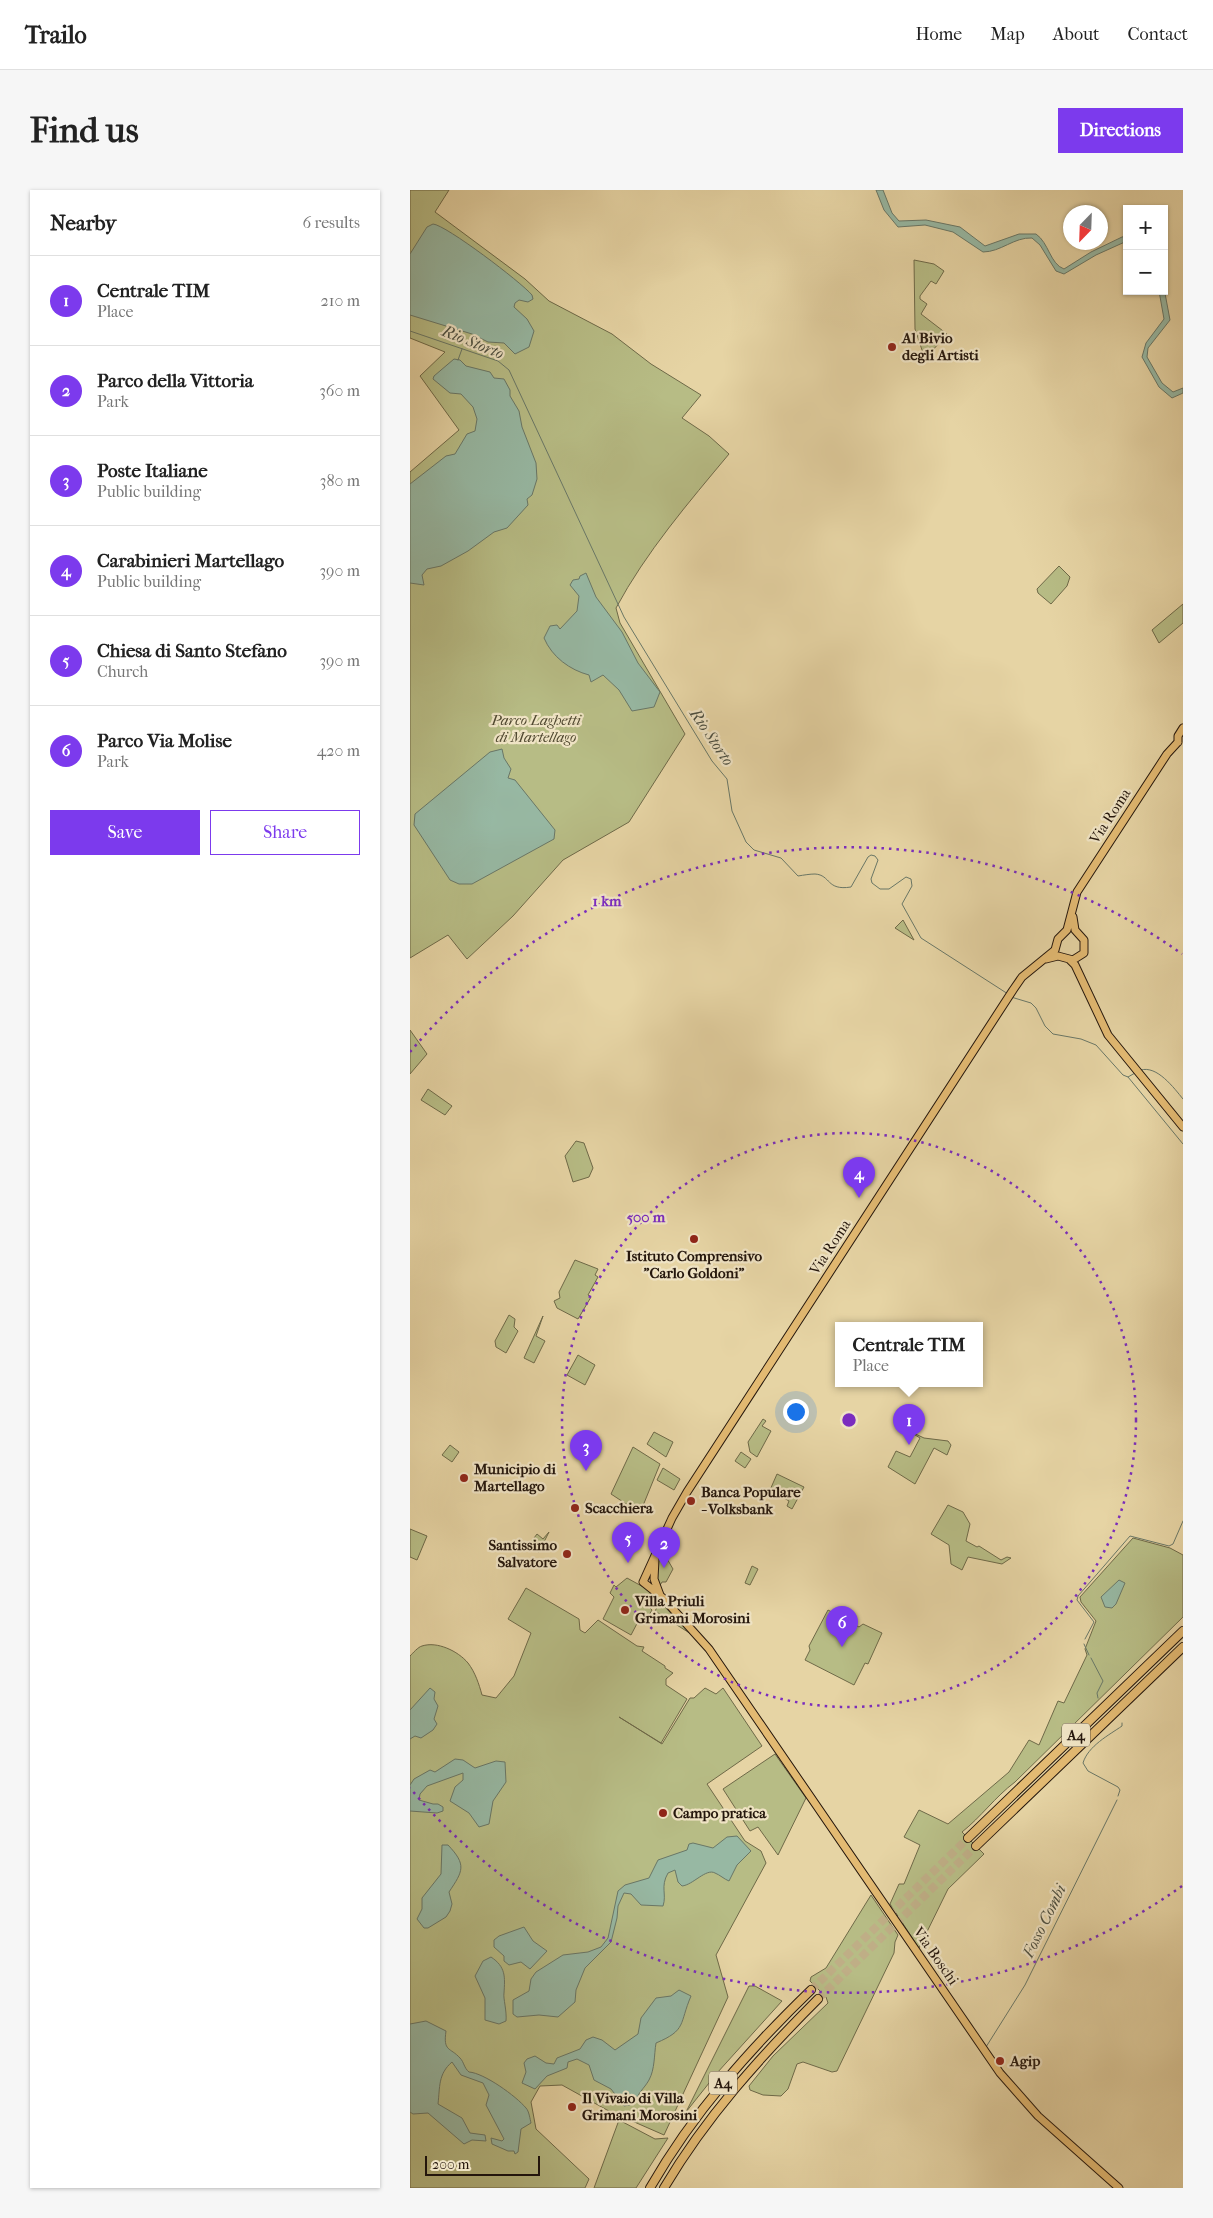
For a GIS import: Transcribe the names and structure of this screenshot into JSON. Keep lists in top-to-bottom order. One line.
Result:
{"streets":{"highway":["A4"],"main road":["Via Roma","Via Boschi"]},"water":["Rio Storto","Fosso Combi"],"parks":["Parco Laghetti di Martellago"],"places":["Al Bivio degli Artisti","Istituto Comprensivo \"Carlo Goldoni\"","Municipio di Martellago","Banca Populare - Volksbank","Scacchiera","Santissimo Salvatore","Villa Priuli Grimani Morosini","Campo pratica","Agip","Il Vivaio di Villa Grimani Morosini"],"scale_bar":"200 m","north":"bottom left","page":{"header":"Trailo","nav":["Home","Map","About","Contact"],"buttons":["Directions",["Save","Share"]],"title":"Find us","heading":["Nearby","6 results"],"map_buttons":["+","−"],"list":[{"mark":"1","name":"Centrale TIM","note":"Place","value":"210 m"},{"mark":"2","name":"Parco della Vittoria","note":"Park","value":"360 m"},{"mark":"3","name":"Poste Italiane","note":"Public building","value":"380 m"},{"mark":"4","name":"Carabinieri Martellago","note":"Public building","value":"390 m"},{"mark":"5","name":"Chiesa di Santo Stefano","note":"Church","value":"390 m"},{"mark":"6","name":"Parco Via Molise","note":"Park","value":"420 m"}],"pins":["4","1","3","5","2","6"],"popup":["Centrale TIM","Place"],"scale":"200 m"},"rings":["1 km","500 m"]}
